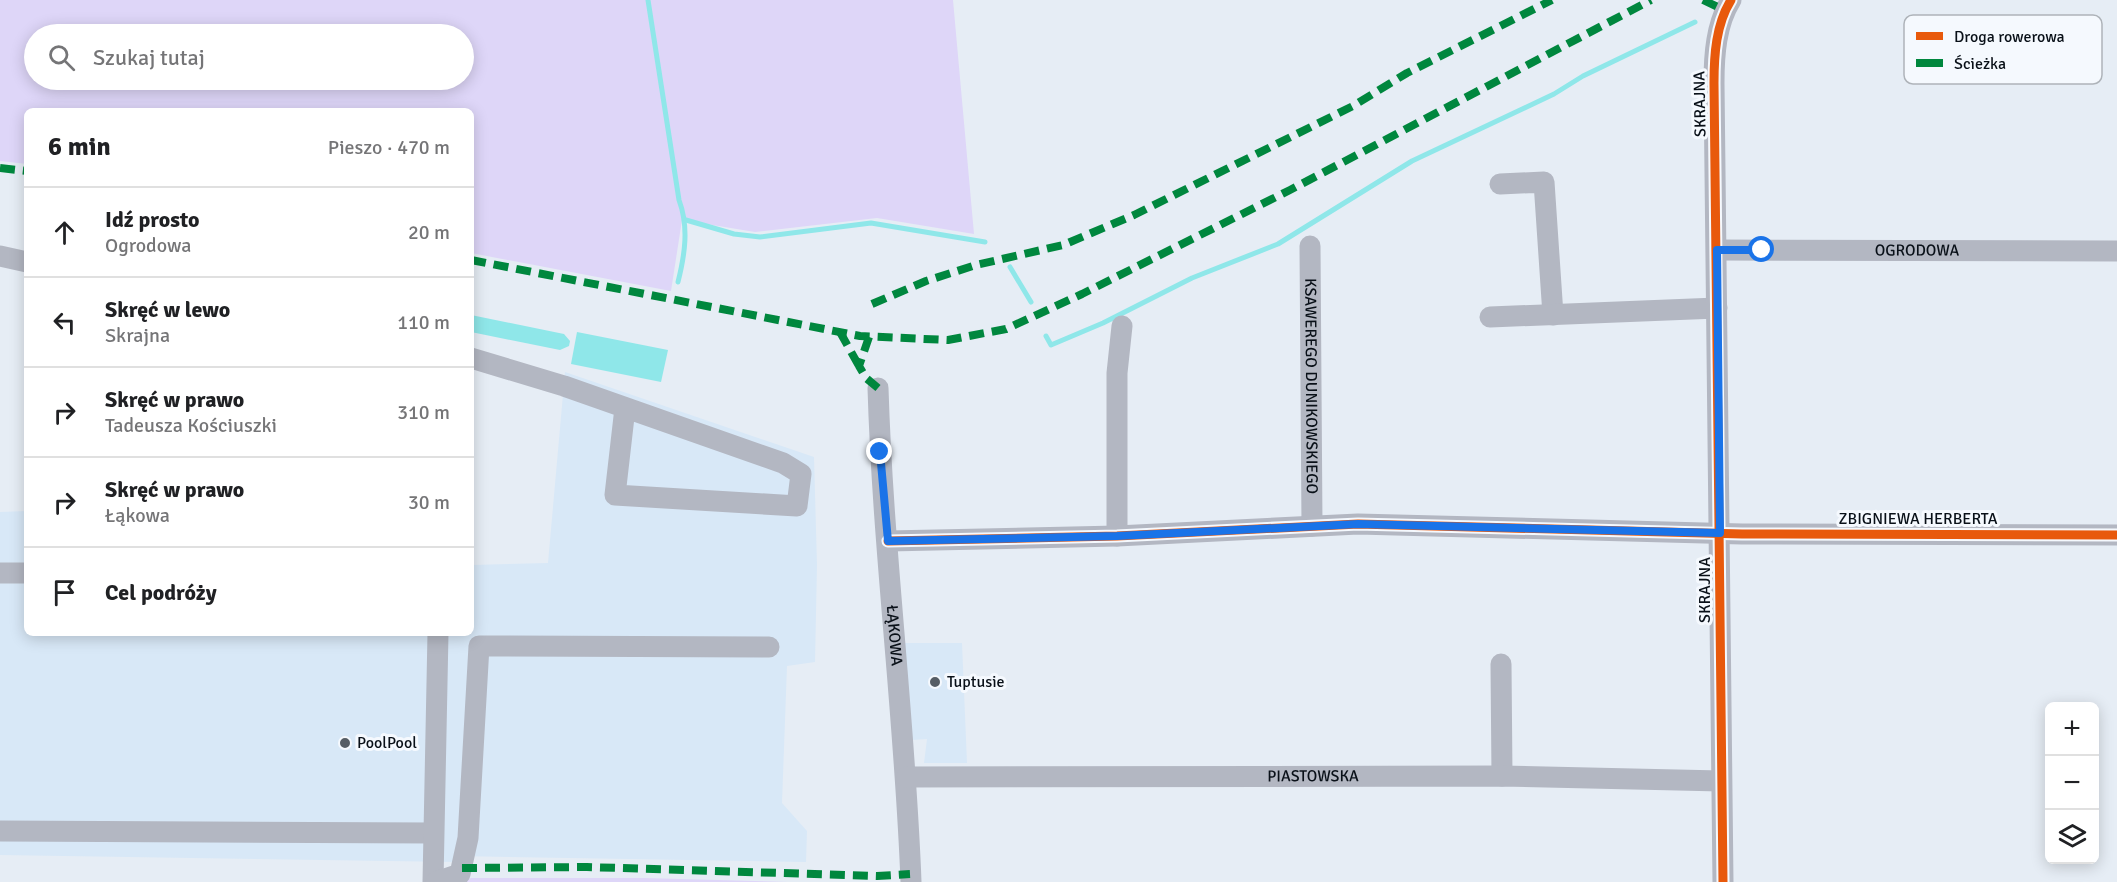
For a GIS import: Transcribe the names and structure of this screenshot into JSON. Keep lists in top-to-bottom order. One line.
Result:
{"streets":{"street":["SKRAJNA","OGRODOWA","KSAWEREGO DUNIKOWSKIEGO","ZBIGNIEWA HERBERTA","ŁĄKOWA","PIASTOWSKA"]},"crossings":[["SKRAJNA","OGRODOWA"],["SKRAJNA","ZBIGNIEWA HERBERTA"],["SKRAJNA","PIASTOWSKA"],["KSAWEREGO DUNIKOWSKIEGO","ZBIGNIEWA HERBERTA"],["ZBIGNIEWA HERBERTA","ŁĄKOWA"],["ŁĄKOWA","PIASTOWSKA"]],"places":["Tuptusie","PoolPool"],"legend":["Droga rowerowa","Ścieżka"],"page":{"search":"Szukaj tutaj","heading":["6 min","Pieszo · 470 m"],"list":[["Idź prosto","Ogrodowa","20 m"],["Skręć w lewo","Skrajna","110 m"],["Skręć w prawo","Tadeusza Kościuszki","310 m"],["Skręć w prawo","Łąkowa","30 m"],"Cel podróży"],"map_buttons":["+","−"]}}
